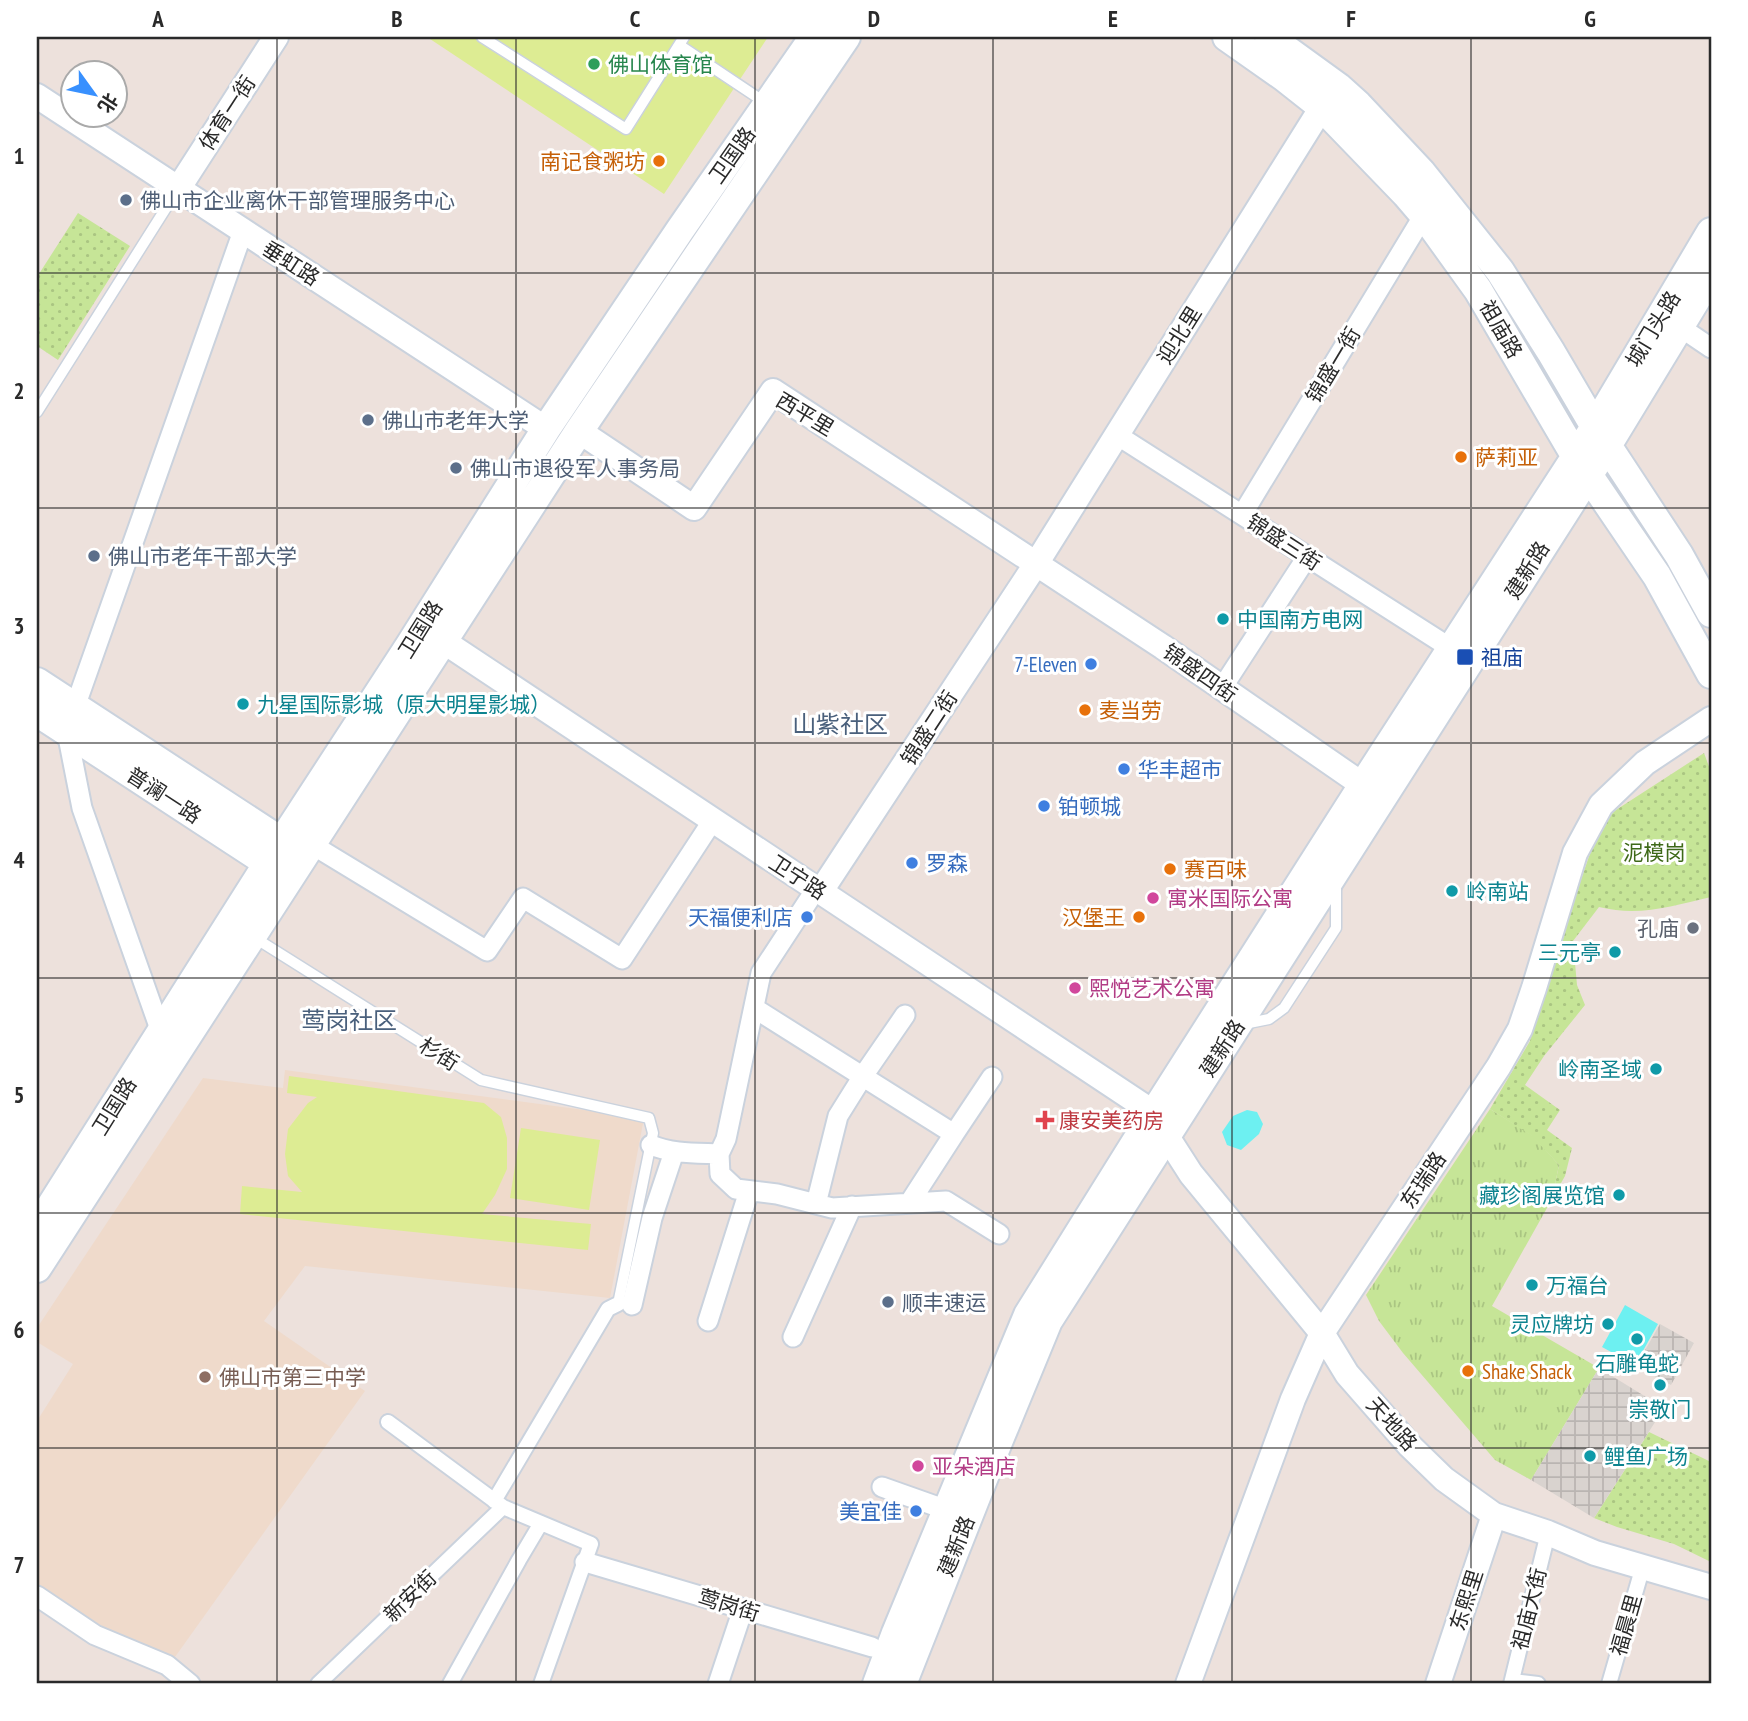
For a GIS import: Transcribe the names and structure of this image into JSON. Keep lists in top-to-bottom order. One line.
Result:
{"streets":{"main road":["卫国路","祖庙路","城门头路","建新路","普澜一路"],"street":["体育一街","垂虹路","迎北里","锦盛一街","西平里","锦盛三街","锦盛四街","锦盛二街","卫宁路","东瑞路","天地路","新安街","东熙里","莺岗街","祖庙大街","福晨里"],"lane":["杉街"]},"crossings":[["体育一街","垂虹路"],["卫国路","垂虹路"],["卫国路","普澜一路"],["卫国路","杉街"],["祖庙路","城门头路"],["祖庙路","迎北里"],["祖庙路","锦盛一街"],["祖庙路","建新路"],["城门头路","建新路"],["迎北里","西平里"],["迎北里","锦盛三街"],["迎北里","锦盛四街"],["迎北里","锦盛二街"],["锦盛一街","锦盛三街"],["西平里","锦盛四街"],["西平里","锦盛二街"],["锦盛三街","建新路"],["建新路","锦盛四街"],["建新路","卫宁路"],["建新路","天地路"],["锦盛四街","锦盛二街"],["锦盛二街","卫宁路"],["卫宁路","天地路"],["东瑞路","天地路"],["天地路","东熙里"],["天地路","祖庙大街"],["天地路","福晨里"]],"districts":["山紫社区","莺岗社区"],"parks":["泥模岗"],"places":{"other":["佛山体育馆","南记食粥坊","佛山市企业离休干部管理服务中心","佛山市老年大学","萨莉亚","佛山市退役军人事务局","佛山市老年干部大学","中国南方电网","7-Eleven","九星国际影城（原大明星影城）","麦当劳","华丰超市","铂顿城","罗森","赛百味","岭南站","寓米国际公寓","天福便利店","汉堡王","孔庙","三元亭","熙悦艺术公寓","岭南圣域","藏珍阁展览馆","万福台","顺丰速运","灵应牌坊","石雕龟蛇","Shake Shack","佛山市第三中学","崇敬门","鲤鱼广场","亚朵酒店","美宜佳"],"transit":["祖庙"],"health":["康安美药房"]},"north":"bottom right","grid":{"columns":["A","B","C","D","E","F","G"],"rows":["1","2","3","4","5","6","7"]}}
